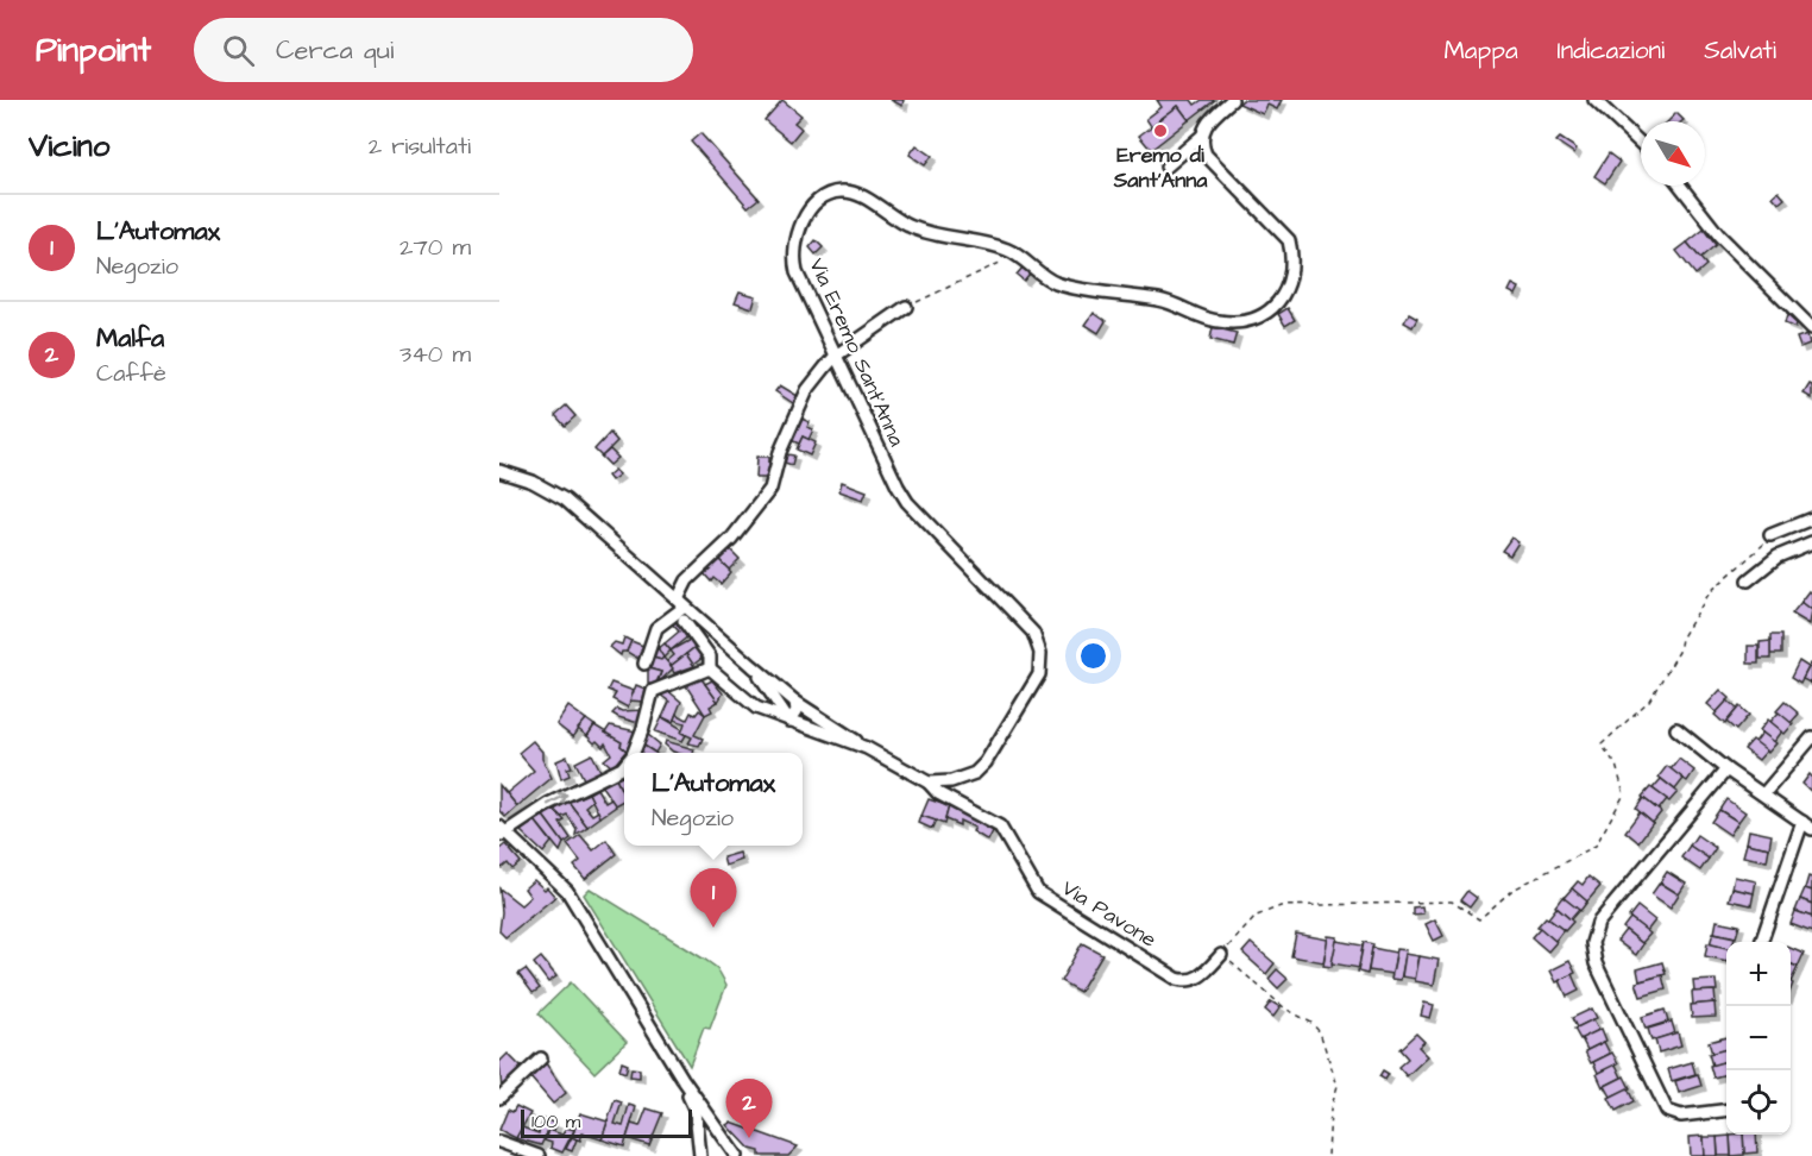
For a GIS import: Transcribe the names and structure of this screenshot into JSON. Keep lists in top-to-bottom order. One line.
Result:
{"streets":{"street":["Via Eremo Sant'Anna","Via Pavone"]},"crossings":[["Via Eremo Sant'Anna","Via Pavone"]],"places":["Eremo di Sant'Anna"],"scale_bar":"100 m","north":"bottom right","page":{"header":"Pinpoint","search":"Cerca qui","nav":["Mappa","Indicazioni","Salvati"],"heading":["Vicino","2 risultati"],"list":[{"mark":"1","name":"L'Automax","note":"Negozio","value":"270 m"},{"mark":"2","name":"Malfa","note":"Caffè","value":"340 m"}],"popup":["L'Automax","Negozio"],"pins":["1","2"],"map_buttons":["+","−"],"scale":"100 m"}}
